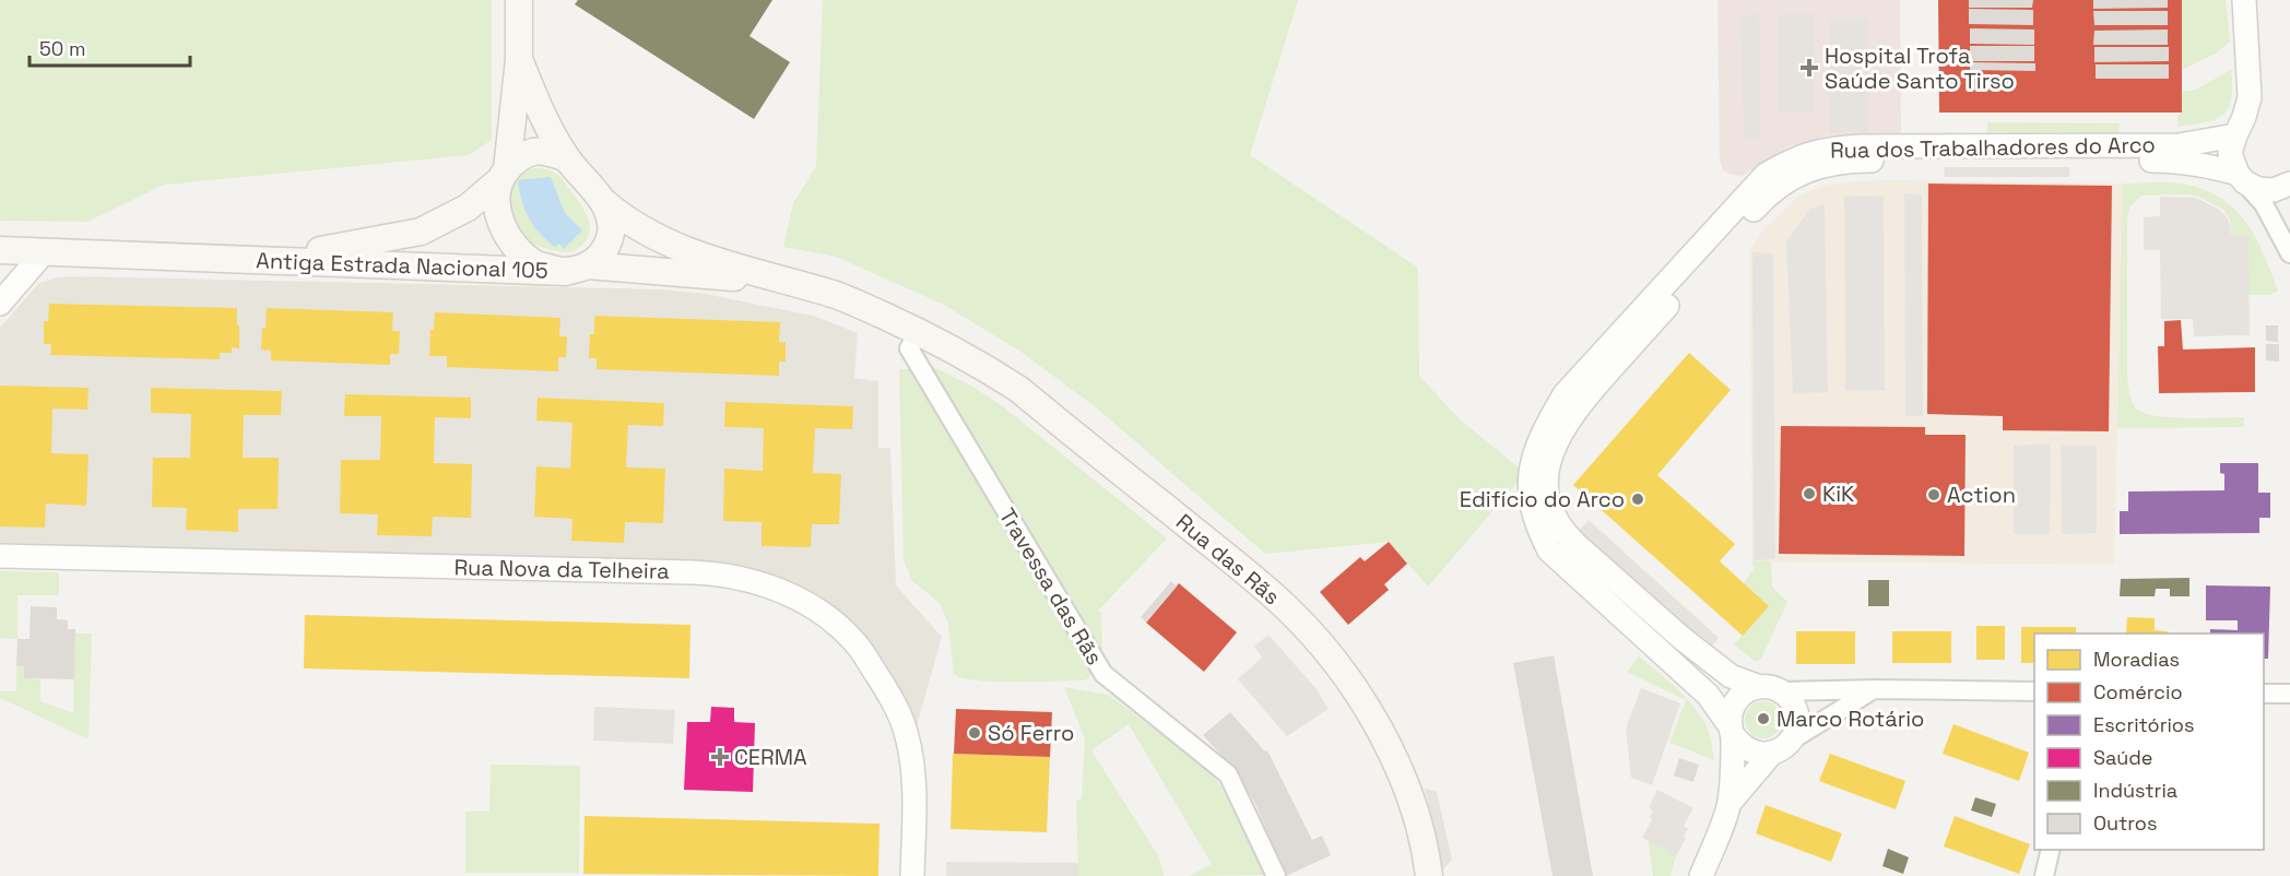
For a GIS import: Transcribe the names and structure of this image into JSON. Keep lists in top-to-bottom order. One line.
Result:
{"streets":{"main road":["Antiga Estrada Nacional 105","Rua das Rãs"],"street":["Rua dos Trabalhadores do Arco","Rua Nova da Telheira","Travessa das Rãs"]},"crossings":[["Antiga Estrada Nacional 105","Rua das Rãs"],["Antiga Estrada Nacional 105","Travessa das Rãs"],["Rua das Rãs","Travessa das Rãs"]],"places":{"health":["Hospital Trofa Saúde Santo Tirso","CERMA"],"other":["KiK","Action","Edifício do Arco","Marco Rotário","Só Ferro"]},"legend":["Moradias","Comércio","Escritórios","Saúde","Indústria","Outros"],"scale_bar":"50 m"}
